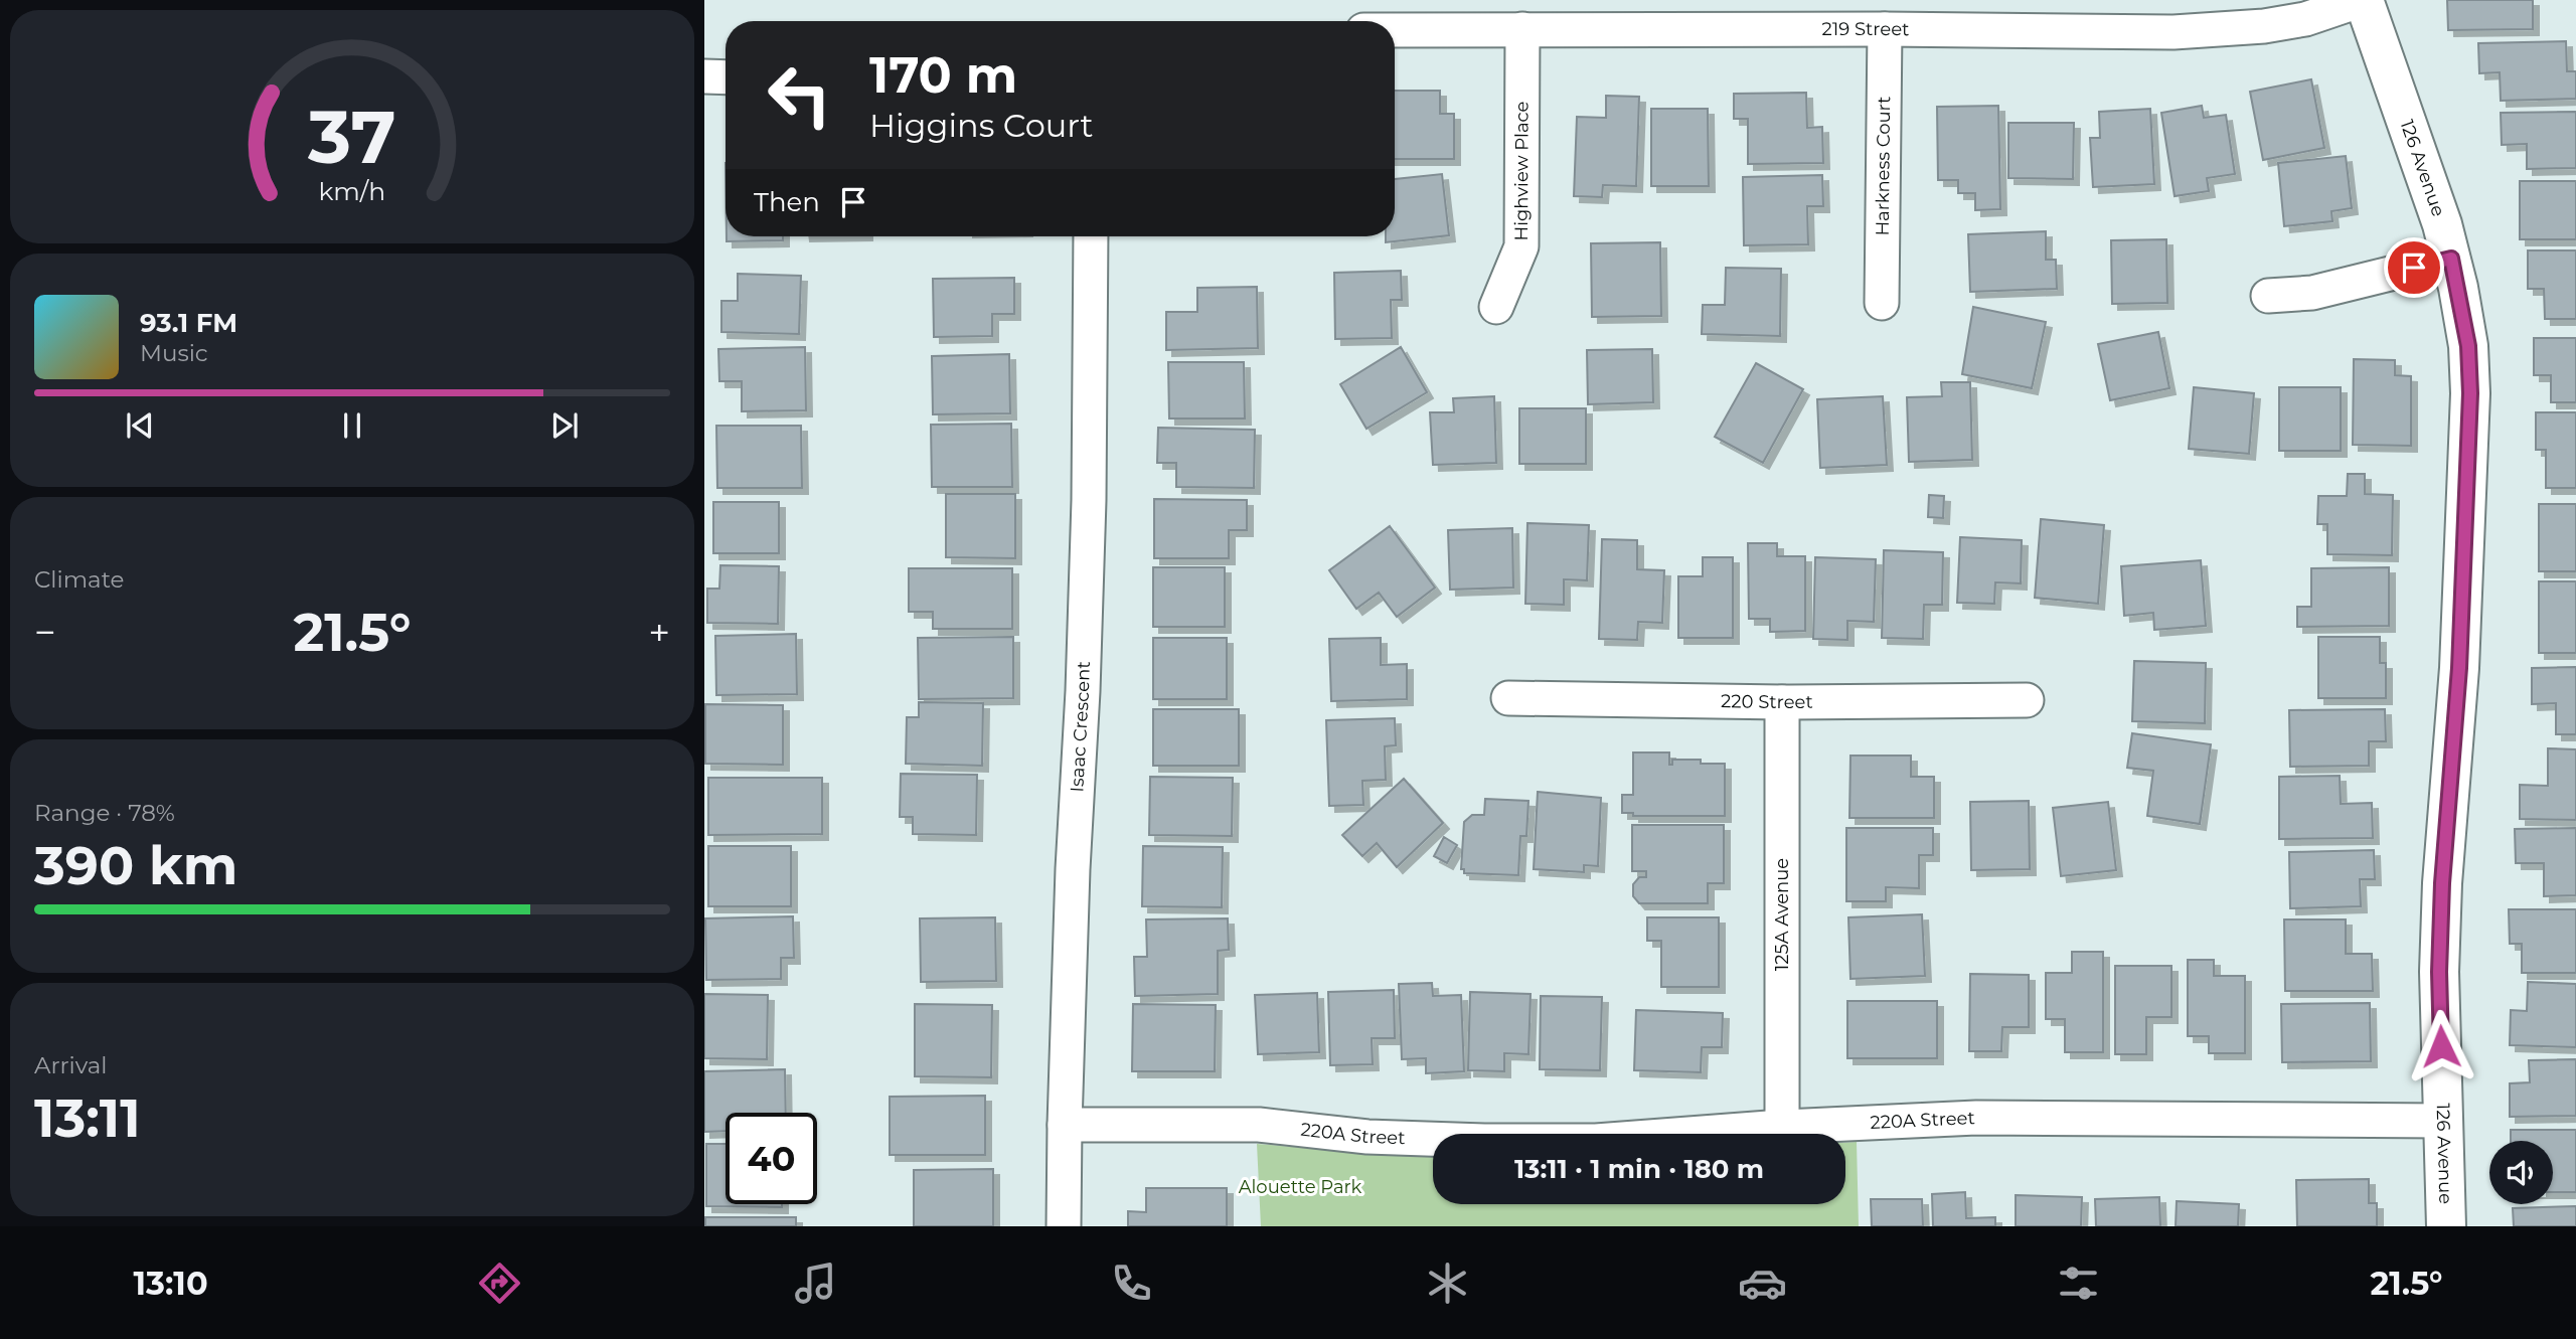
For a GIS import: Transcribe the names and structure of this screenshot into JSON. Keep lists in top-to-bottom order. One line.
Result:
{"streets":{"street":["219 Street","Harkness Court","126 Avenue","Highview Place","220 Street","Isaac Crescent","125A Avenue","220A Street"]},"crossings":[["219 Street","Harkness Court"],["219 Street","126 Avenue"],["219 Street","Highview Place"],["126 Avenue","220A Street"],["220 Street","125A Avenue"],["Isaac Crescent","220A Street"],["125A Avenue","220A Street"]],"parks":["Alouette Park"],"page":{"turn":["170 m","Higgins Court"],"then":"Then","song":["93.1 FM","Music"],"tile":["Climate",["Range · 78%","390 km"],["Arrival","13:11"]],"heat":["−","21.5°","+"],"limit":"40","trip":"13:11 · 1 min · 180 m","tabs":["13:10","21.5°"],"gauge":["37","km/h"]}}
